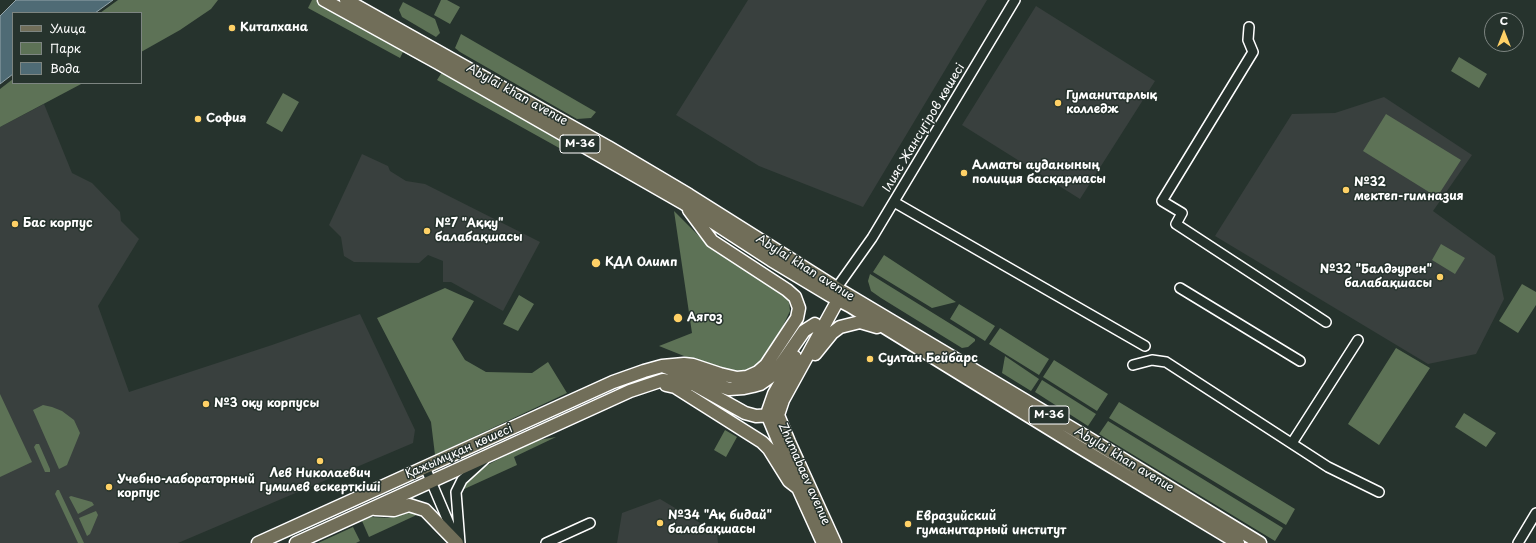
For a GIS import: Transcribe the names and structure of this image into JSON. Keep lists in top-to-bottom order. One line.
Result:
{"streets":{"main road":["Abylai khan avenue","M-36","Қажымұқан көшесі","Zhumabaev avenue"],"street":["Ілияс Жансүгіров көшесі"]},"crossings":[["Abylai khan avenue","Ілияс Жансүгіров көшесі"],["Abylai khan avenue","Қажымұқан көшесі"],["Abylai khan avenue","Zhumabaev avenue"],["Ілияс Жансүгіров көшесі","Zhumabaev avenue"]],"places":["Китапхана","Гуманитарлық колледж","София","Алматы ауданының полиция басқармасы","№32 мектеп-гимназия","Бас корпус","№7 \"Аққу\" балабақшасы","КДЛ Олимп","№32 \"Балдәурен\" балабақшасы","Аягоз","Султан Бейбарс","№3 оқу корпусы","Лев Николаевич Гумилев ескерткіші","Учебно-лабораторный корпус","№34 \"Ақ бидай\" балабақшасы","Евразийский гуманитарный институт"],"legend":["Улица","Парк","Вода"],"north":"top"}
